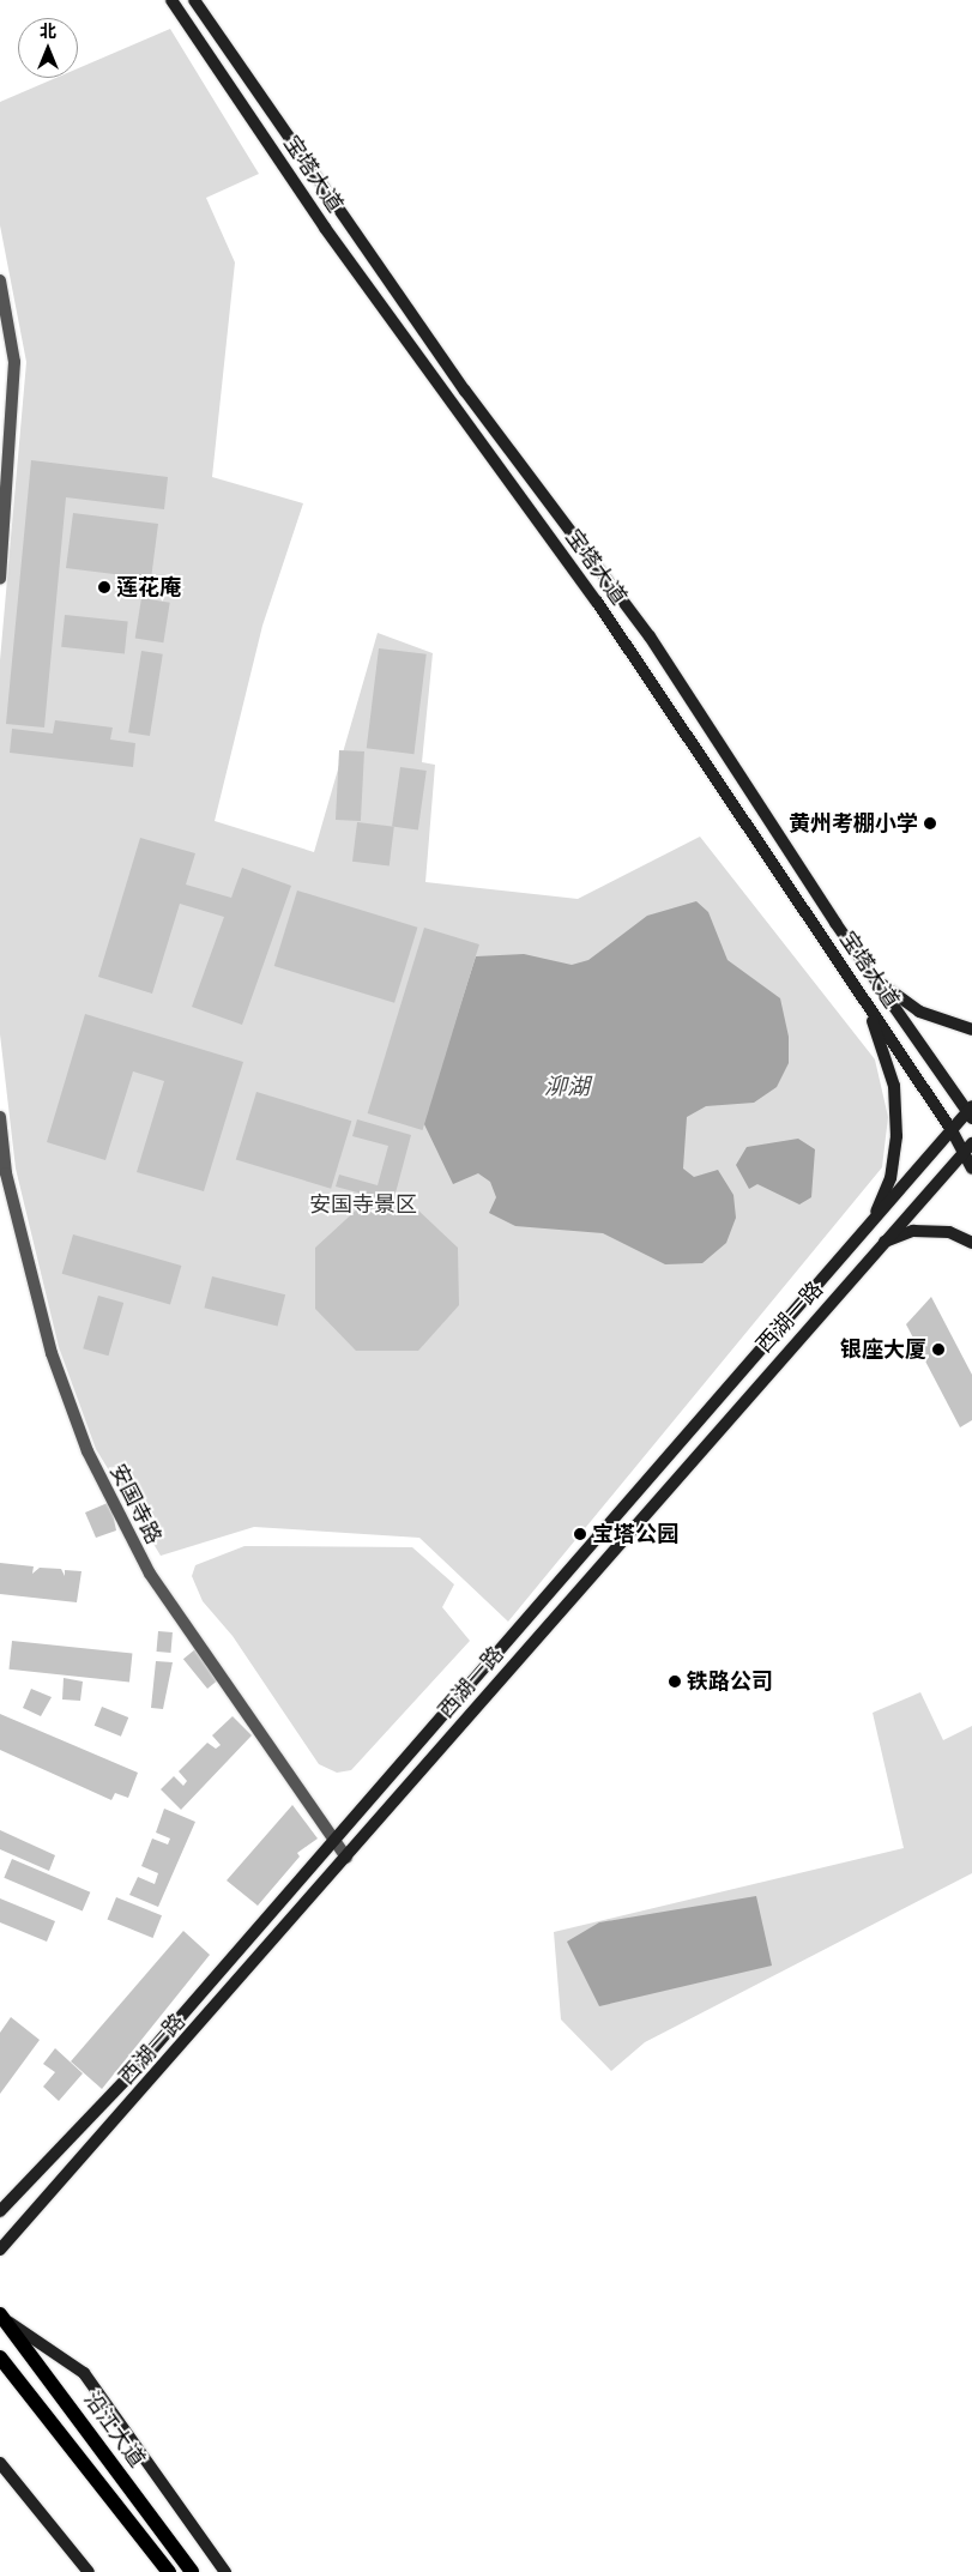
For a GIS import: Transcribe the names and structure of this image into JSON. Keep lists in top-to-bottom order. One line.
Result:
{"streets":{"main road":["宝塔大道","西湖一路","沿江大道"],"street":["安国寺路"]},"crossings":[["宝塔大道","西湖一路"],["西湖一路","安国寺路"]],"water":["泖湖"],"parks":["安国寺景区"],"places":["莲花庵","黄州考棚小学","银座大厦","宝塔公园","铁路公司"],"north":"top"}
